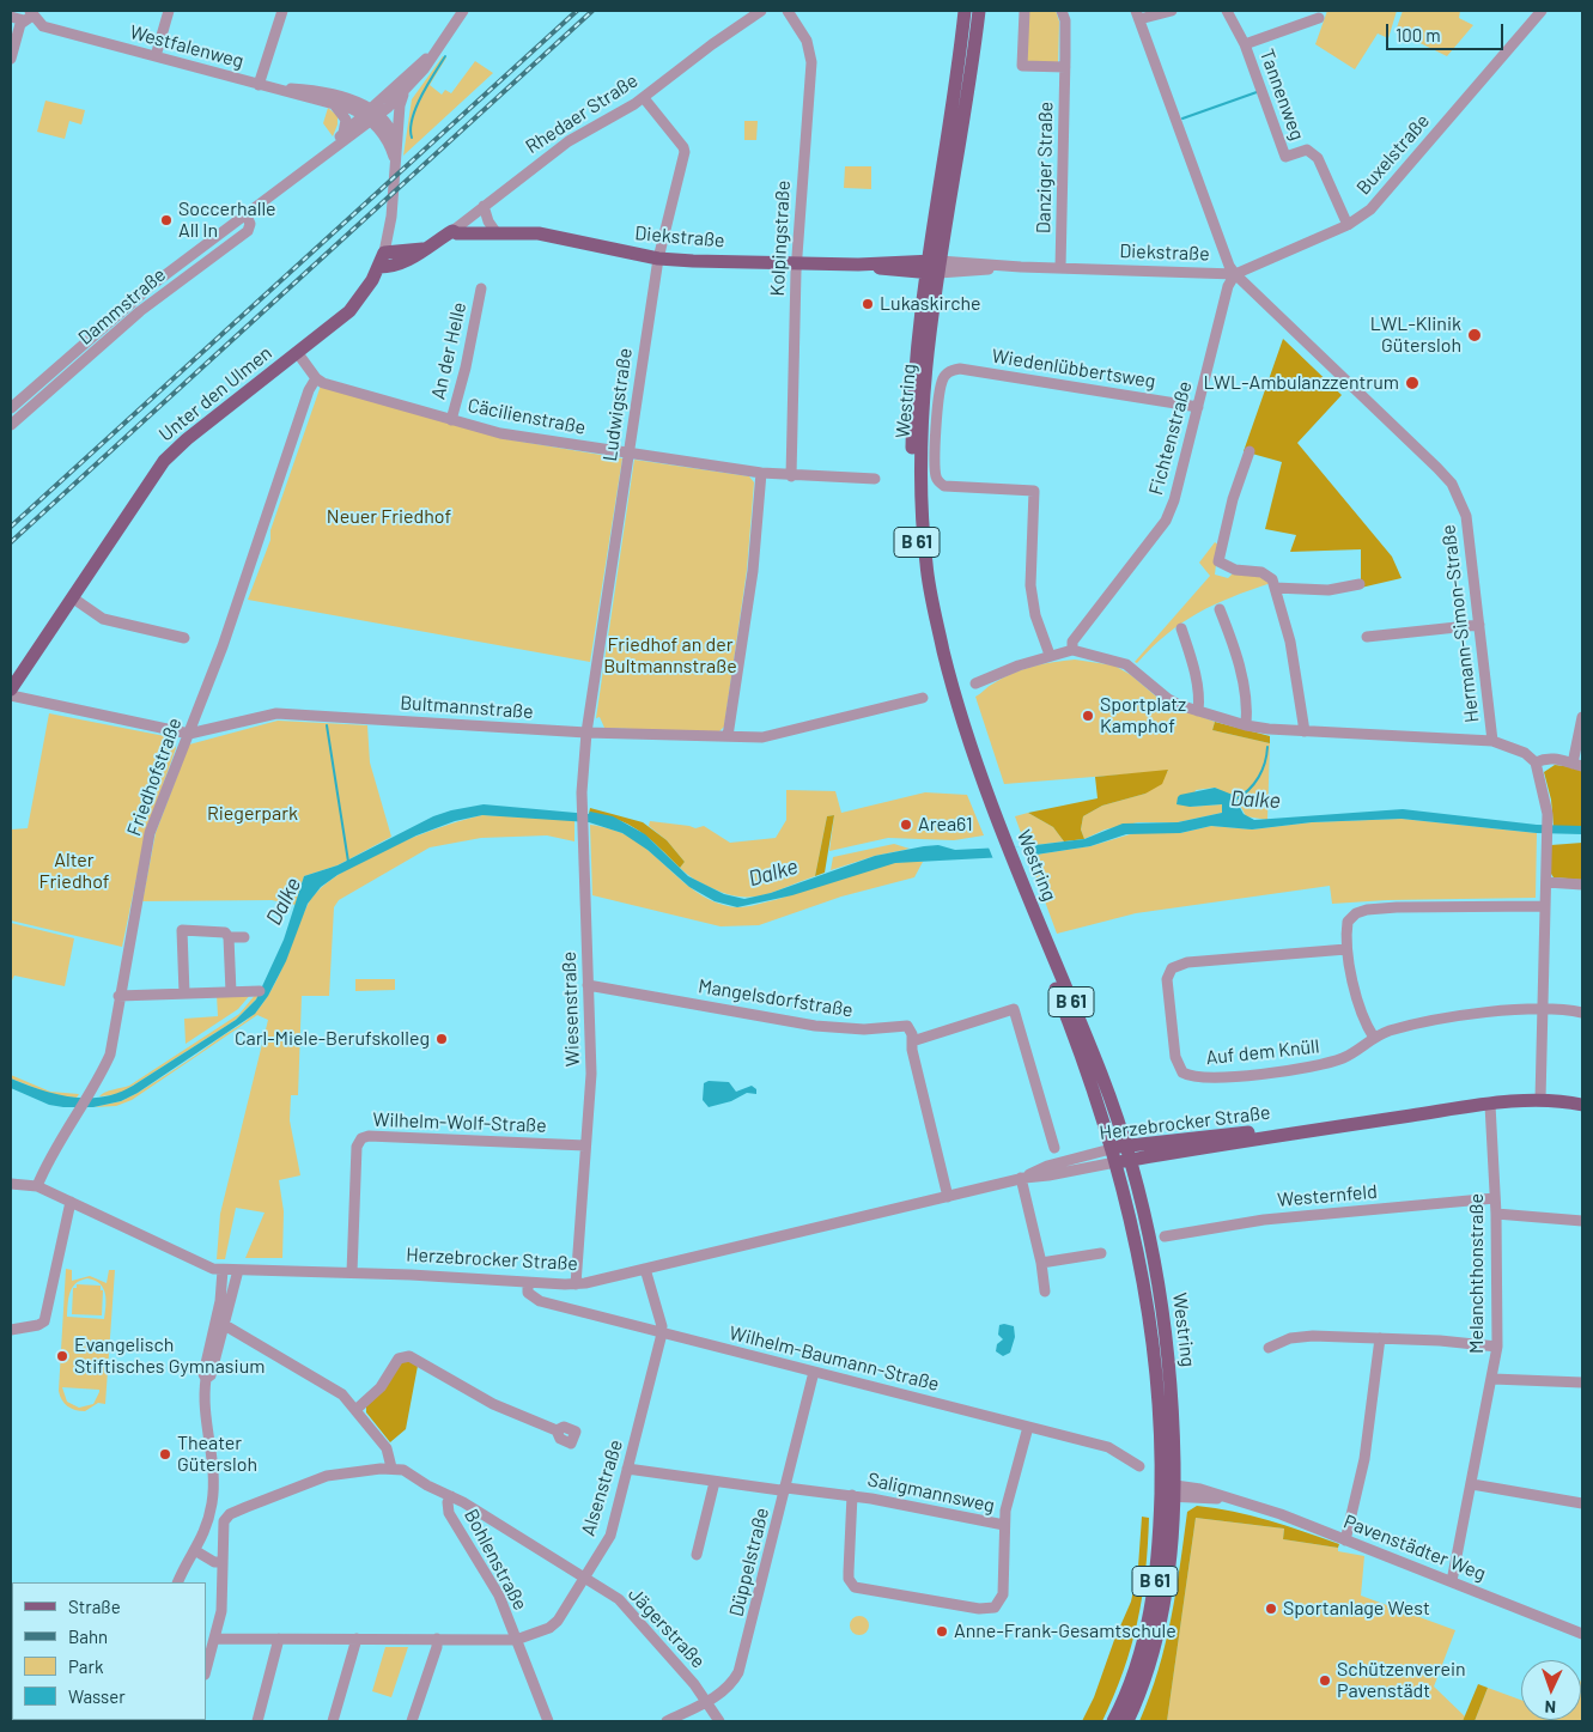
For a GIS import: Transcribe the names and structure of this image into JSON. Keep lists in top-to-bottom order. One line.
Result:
{"streets":{"main road":["Rhedaer Straße","Diekstraße","Unter den Ulmen","Westring","B 61","Herzebrocker Straße"],"street":["Westfalenweg","Tannenweg","Buxelstraße","Danziger Straße","Kolpingstraße","Dammstraße","An der Helle","Wiedenlübbertsweg","Ludwigstraße","Cäcilienstraße","Fichtenstraße","Hermann-Simon-Straße","Bultmannstraße","Friedhofstraße","Mangelsdorfstraße","Wiesenstraße","Auf dem Knüll","Wilhelm-Wolf-Straße","Westernfeld","Melanchthonstraße","Wilhelm-Baumann-Straße","Alsenstraße","Saligmannsweg","Pavenstädter Weg","Bohlenstraße","Düppelstraße","Jägerstraße"]},"crossings":[["Westfalenweg","Dammstraße"],["Tannenweg","Buxelstraße"],["Rhedaer Straße","Diekstraße"],["Rhedaer Straße","Unter den Ulmen"],["Rhedaer Straße","Ludwigstraße"],["Buxelstraße","Diekstraße"],["Buxelstraße","Fichtenstraße"],["Buxelstraße","Hermann-Simon-Straße"],["Danziger Straße","Diekstraße"],["Diekstraße","Kolpingstraße"],["Diekstraße","Westring"],["Diekstraße","Ludwigstraße"],["Diekstraße","Fichtenstraße"],["Diekstraße","Hermann-Simon-Straße"],["Kolpingstraße","Cäcilienstraße"],["An der Helle","Cäcilienstraße"],["Wiedenlübbertsweg","Fichtenstraße"],["Westring","Herzebrocker Straße"],["Westring","Pavenstädter Weg"],["Ludwigstraße","Cäcilienstraße"],["Ludwigstraße","Bultmannstraße"],["Ludwigstraße","Wiesenstraße"],["Cäcilienstraße","Friedhofstraße"],["Fichtenstraße","Hermann-Simon-Straße"],["Bultmannstraße","Friedhofstraße"],["Bultmannstraße","Wiesenstraße"],["Friedhofstraße","Herzebrocker Straße"],["Mangelsdorfstraße","Wiesenstraße"],["Wiesenstraße","Wilhelm-Wolf-Straße"],["Wiesenstraße","Herzebrocker Straße"],["Wilhelm-Wolf-Straße","Herzebrocker Straße"],["Herzebrocker Straße","Melanchthonstraße"],["Herzebrocker Straße","Wilhelm-Baumann-Straße"],["Herzebrocker Straße","Alsenstraße"],["Westernfeld","Melanchthonstraße"],["Melanchthonstraße","Pavenstädter Weg"],["Wilhelm-Baumann-Straße","Alsenstraße"],["Wilhelm-Baumann-Straße","Saligmannsweg"],["Wilhelm-Baumann-Straße","Düppelstraße"],["Alsenstraße","Saligmannsweg"],["Alsenstraße","Bohlenstraße"],["Alsenstraße","Jägerstraße"],["Saligmannsweg","Düppelstraße"],["Bohlenstraße","Jägerstraße"],["Düppelstraße","Jägerstraße"]],"water":["Dalke"],"parks":["Neuer Friedhof","Friedhof an der Bultmannstraße","Riegerpark","Alter Friedhof"],"places":["Soccerhalle All In","Lukaskirche","LWL-Klinik Gütersloh","LWL-Ambulanzzentrum","Sportplatz Kamphof","Area61","Carl-Miele-Berufskolleg","Evangelisch Stiftisches Gymnasium","Theater Gütersloh","Sportanlage West","Anne-Frank-Gesamtschule","Schützenverein Pavenstädt"],"legend":["Straße","Bahn","Park","Wasser"],"scale_bar":"100 m","north":"bottom"}
